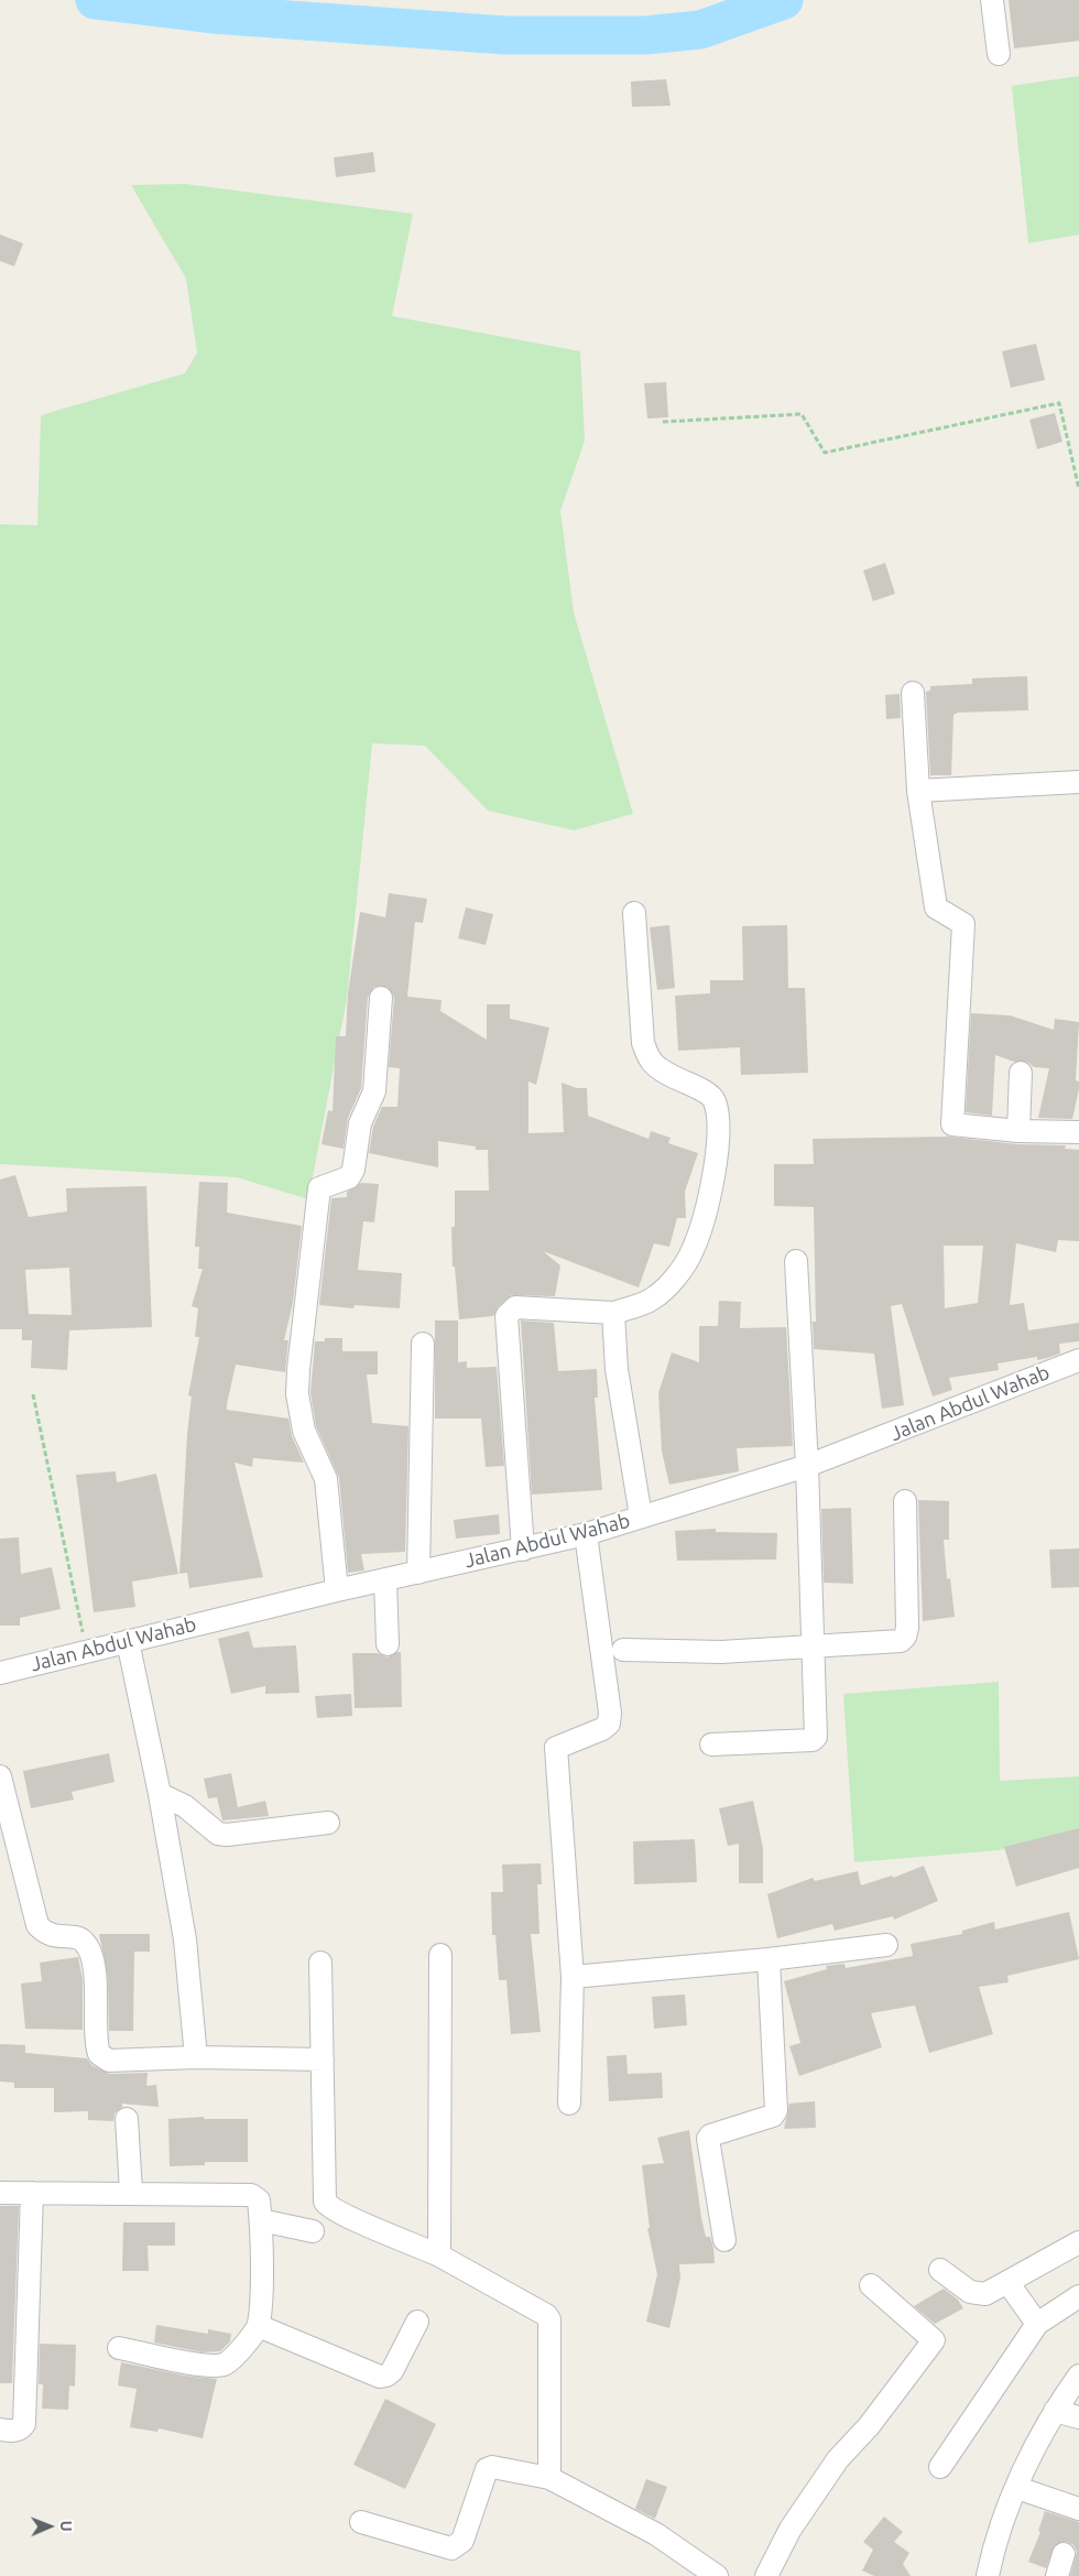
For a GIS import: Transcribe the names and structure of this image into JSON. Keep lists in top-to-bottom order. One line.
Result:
{"streets":{"street":["Jalan Abdul Wahab"]},"north":"right"}
